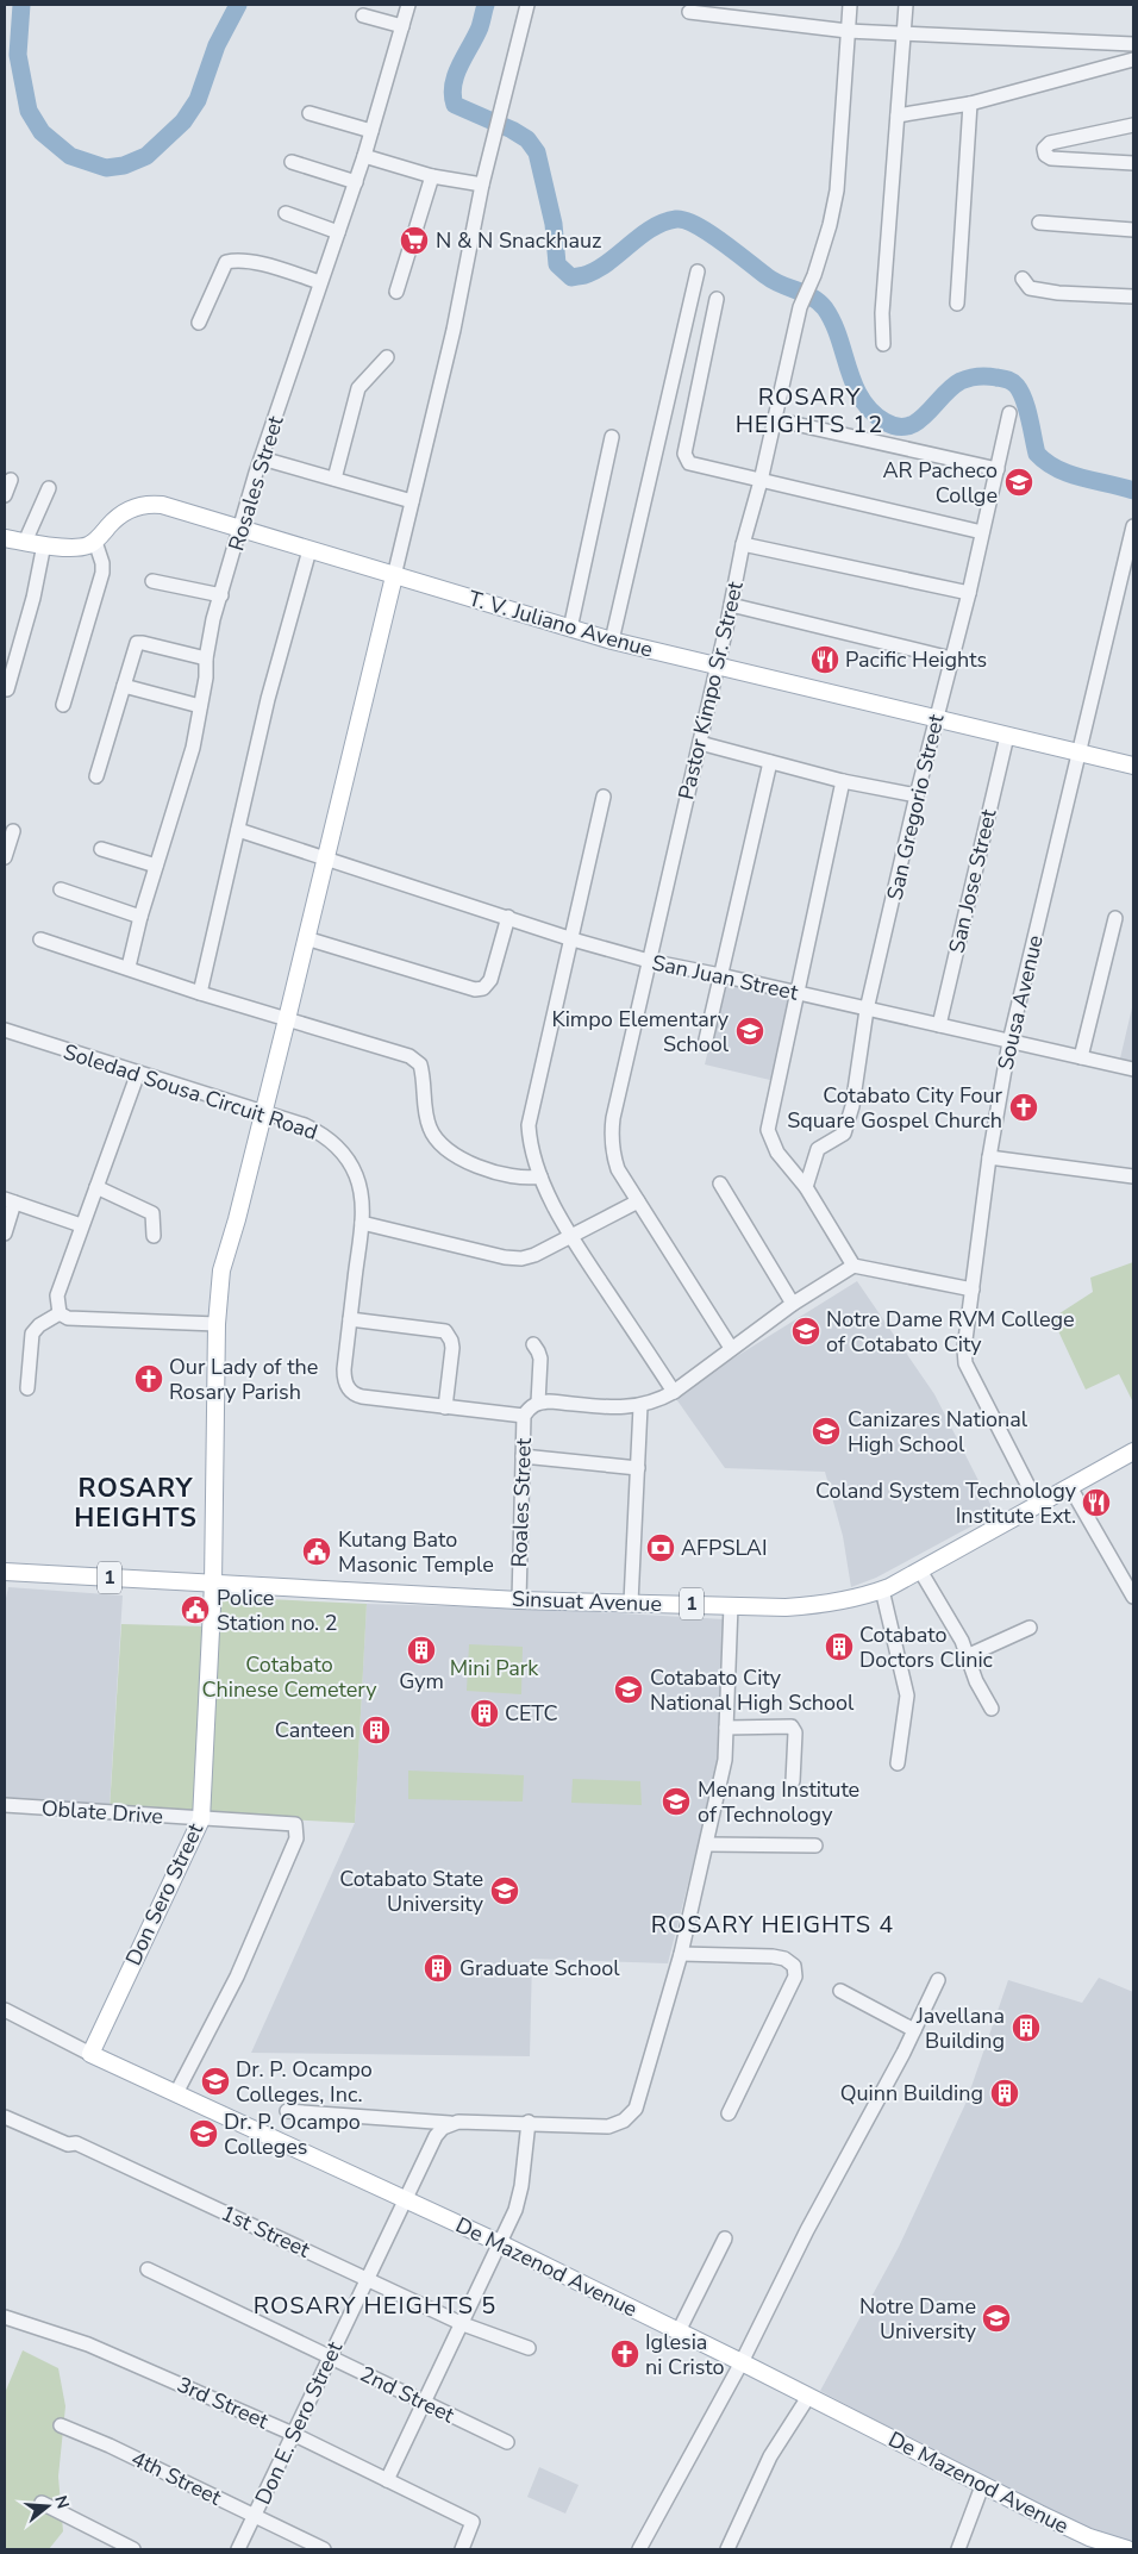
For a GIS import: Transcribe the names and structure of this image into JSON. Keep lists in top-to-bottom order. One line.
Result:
{"streets":{"main road":["T. V. Juliano Avenue","1","Sinsuat Avenue","Don Sero Street","De Mazenod Avenue"],"street":["Rosales Street","Pastor Kimpo Sr. Street","San Gregorio Street","San Jose Street","San Juan Street","Sousa Avenue","Soledad Sousa Circuit Road","Roales Street","Oblate Drive","1st Street","2nd Street","3rd Street","Don E. Sero Street","4th Street"]},"crossings":[["Rosales Street","T. V. Juliano Avenue"],["T. V. Juliano Avenue","Pastor Kimpo Sr. Street"],["T. V. Juliano Avenue","San Gregorio Street"],["T. V. Juliano Avenue","San Jose Street"],["T. V. Juliano Avenue","Sousa Avenue"],["T. V. Juliano Avenue","Don Sero Street"],["Pastor Kimpo Sr. Street","San Juan Street"],["San Gregorio Street","San Juan Street"],["San Jose Street","San Juan Street"],["San Juan Street","Sousa Avenue"],["San Juan Street","Don Sero Street"],["Sousa Avenue","Sinsuat Avenue"],["Soledad Sousa Circuit Road","Roales Street"],["Soledad Sousa Circuit Road","Don Sero Street"],["Roales Street","Sinsuat Avenue"],["Sinsuat Avenue","Don Sero Street"],["Oblate Drive","Don Sero Street"],["Oblate Drive","De Mazenod Avenue"],["Don Sero Street","De Mazenod Avenue"],["1st Street","Don E. Sero Street"],["De Mazenod Avenue","Don E. Sero Street"],["2nd Street","Don E. Sero Street"],["3rd Street","Don E. Sero Street"],["Don E. Sero Street","4th Street"]],"districts":["ROSARY HEIGHTS 12","ROSARY HEIGHTS","ROSARY HEIGHTS 4","ROSARY HEIGHTS 5"],"parks":["Cotabato Chinese Cemetery","Mini Park"],"places":{"supermarket":["N & N Snackhauz"],"school or university":["AR Pacheco Collge","Kimpo Elementary School","Notre Dame RVM College of Cotabato City","Canizares National High School","Cotabato City National High School","Menang Institute of Technology","Cotabato State University","Dr. P. Ocampo Colleges, Inc.","Dr. P. Ocampo Colleges","Notre Dame University"],"restaurant":["Pacific Heights","Coland System Technology Institute Ext."],"church":["Cotabato City Four Square Gospel Church","Our Lady of the Rosary Parish","Iglesia ni Cristo"],"bank":["AFPSLAI"],"public building":["Kutang Bato Masonic Temple","Police Station no. 2"],"building":["Cotabato Doctors Clinic","Gym","CETC","Canteen","Graduate School","Javellana Building","Quinn Building"]},"north":"right"}
